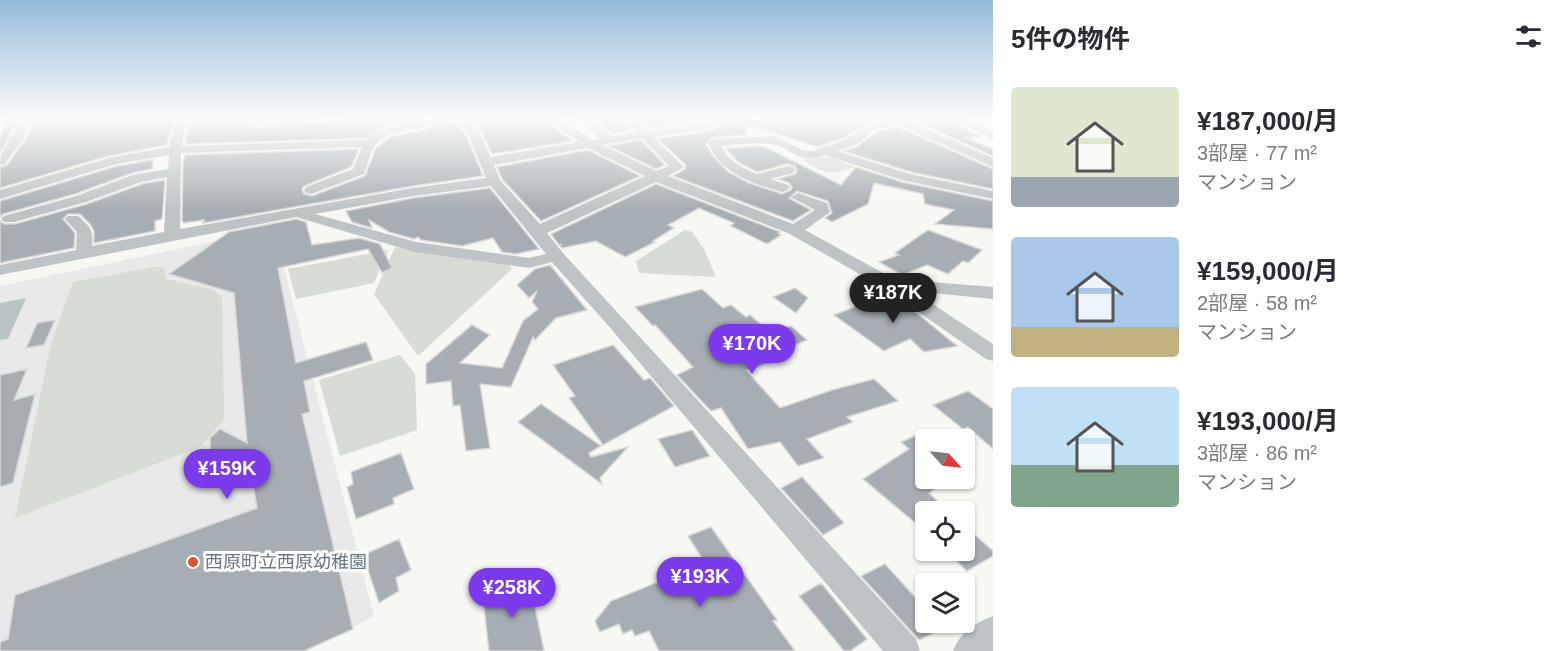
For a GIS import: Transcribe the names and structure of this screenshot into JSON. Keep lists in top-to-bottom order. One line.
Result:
{"places":["西原町立西原幼稚園"],"north":"bottom right","page":{"heading":"5件の物件","list":[{"name":"¥187,000/月","note":"3部屋 · 77 m² · マンション"},{"name":"¥159,000/月","note":"2部屋 · 58 m² · マンション"},{"name":"¥193,000/月","note":"3部屋 · 86 m² · マンション"}],"price":["¥187K","¥170K","¥159K","¥193K","¥258K"]}}
